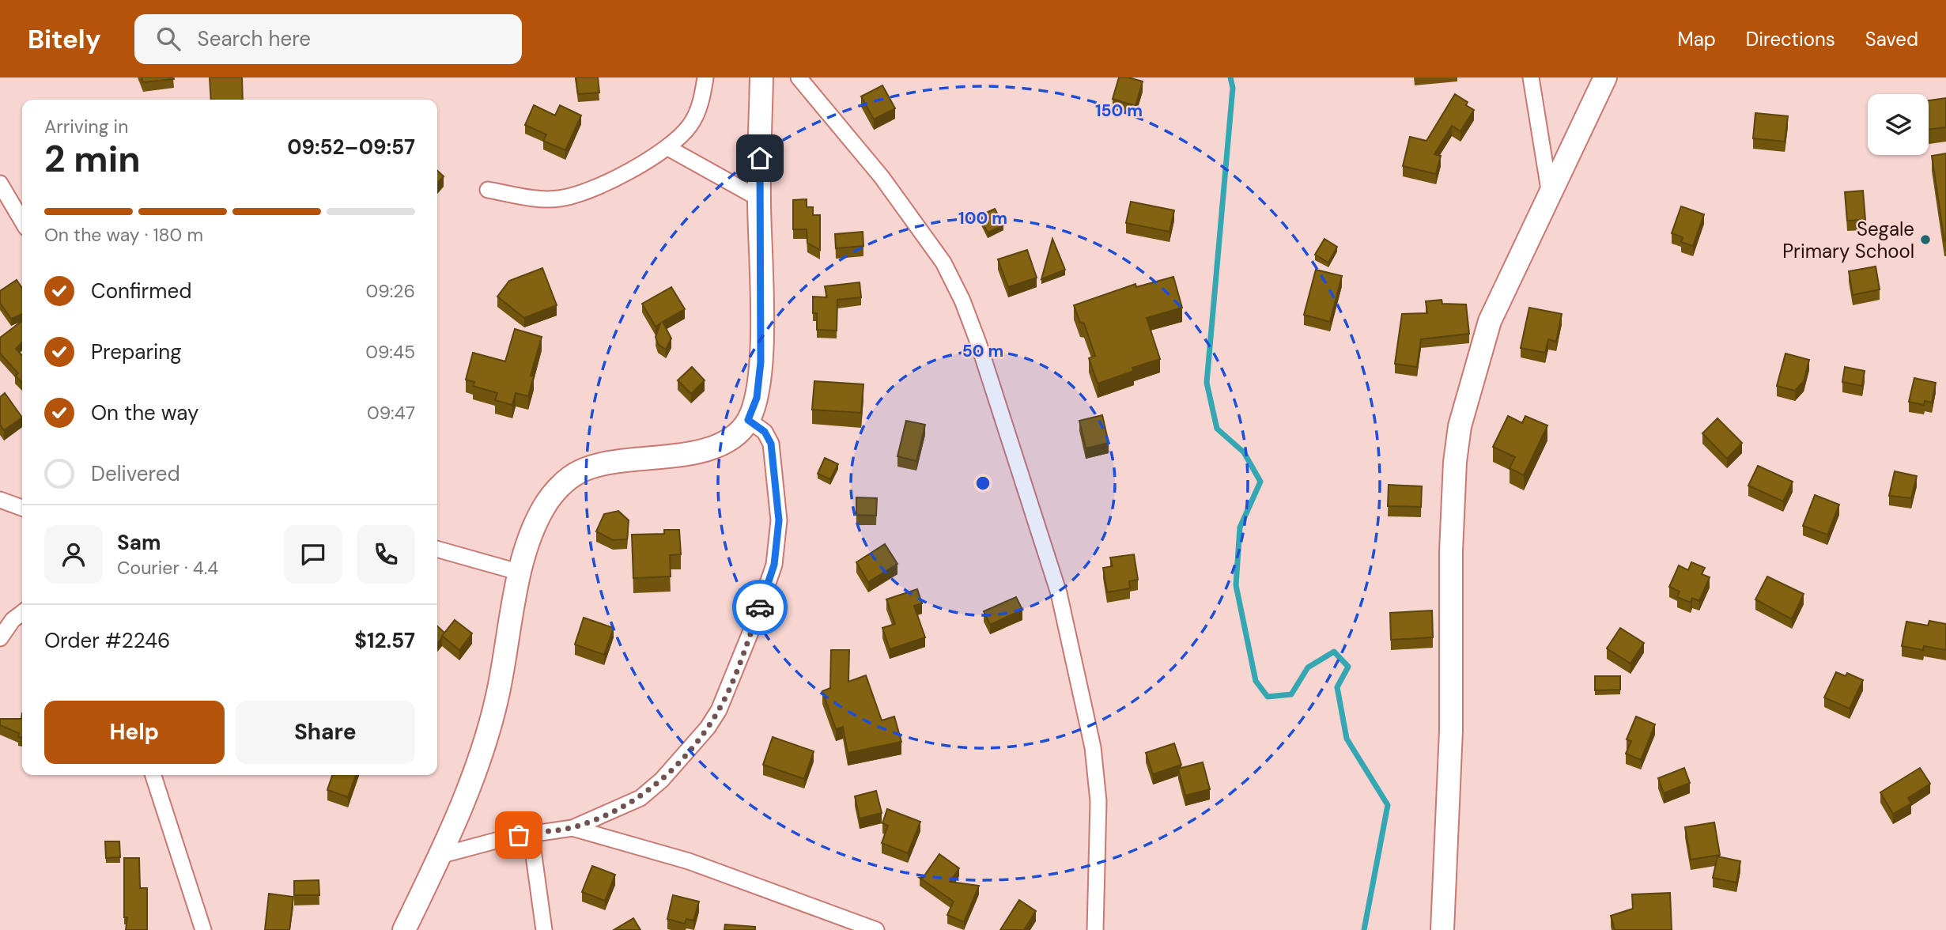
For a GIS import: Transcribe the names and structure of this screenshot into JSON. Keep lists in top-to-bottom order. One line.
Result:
{"places":["Segale Primary School"],"page":{"header":"Bitely","search":"Search here","nav":["Map","Directions","Saved"],"heading":["2 min","Arriving in","09:52–09:57"],"panel":["Sam","Courier · 4.4","Order #2246","$12.57"],"bar":"On the way · 180 m","list":[["Confirmed","09:26"],["Preparing","09:45"],["On the way","09:47"],"Delivered"],"buttons":["Help","Share"]},"rings":["150 m","100 m","50 m"]}
